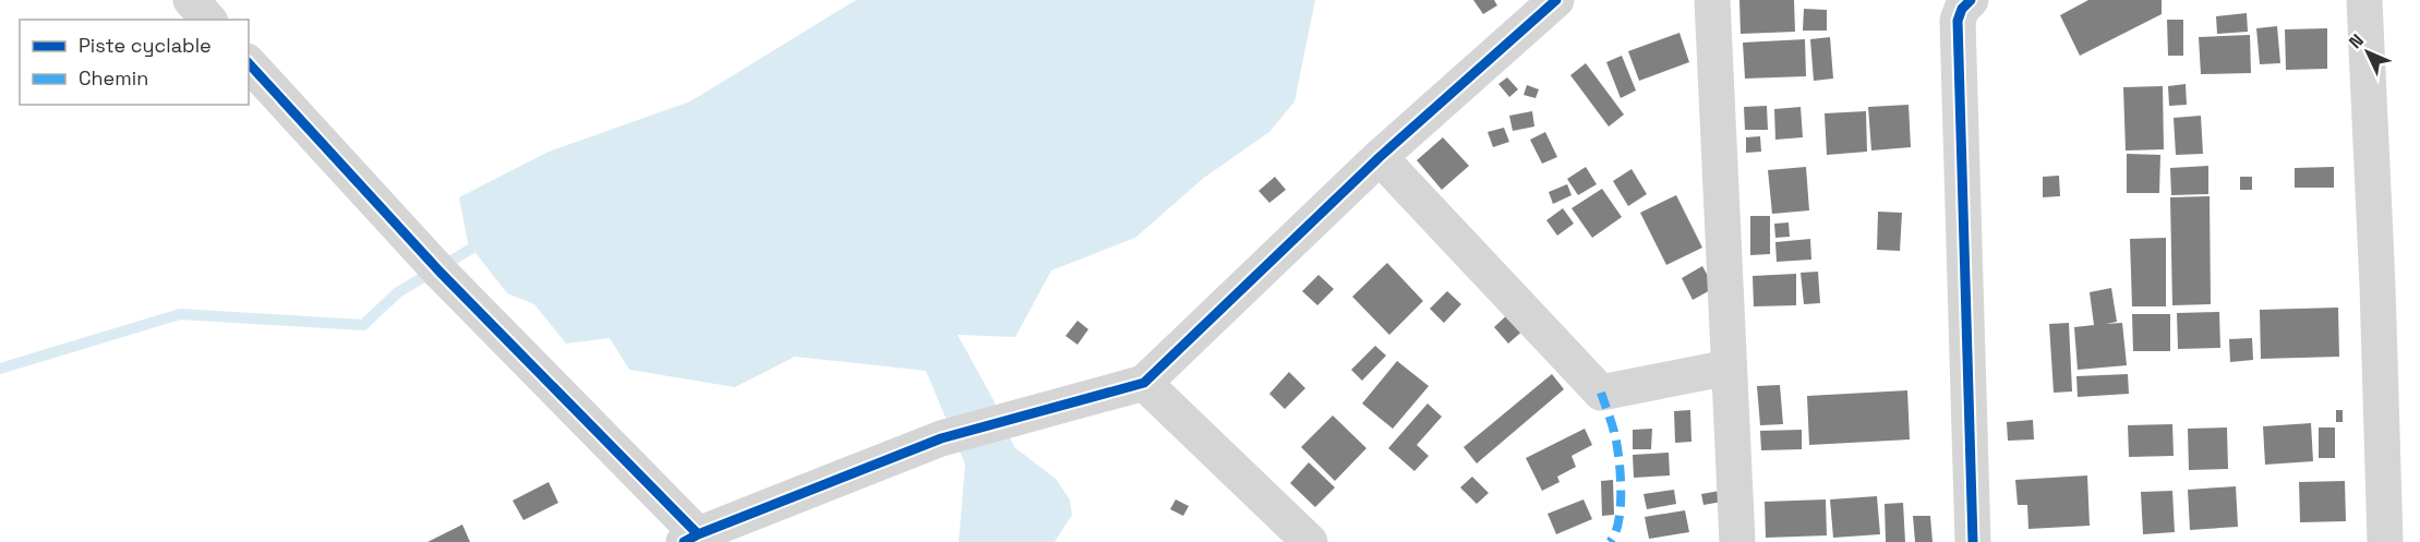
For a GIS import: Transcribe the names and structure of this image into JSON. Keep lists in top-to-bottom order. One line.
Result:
{"legend":["Piste cyclable","Chemin"],"north":"top left"}
